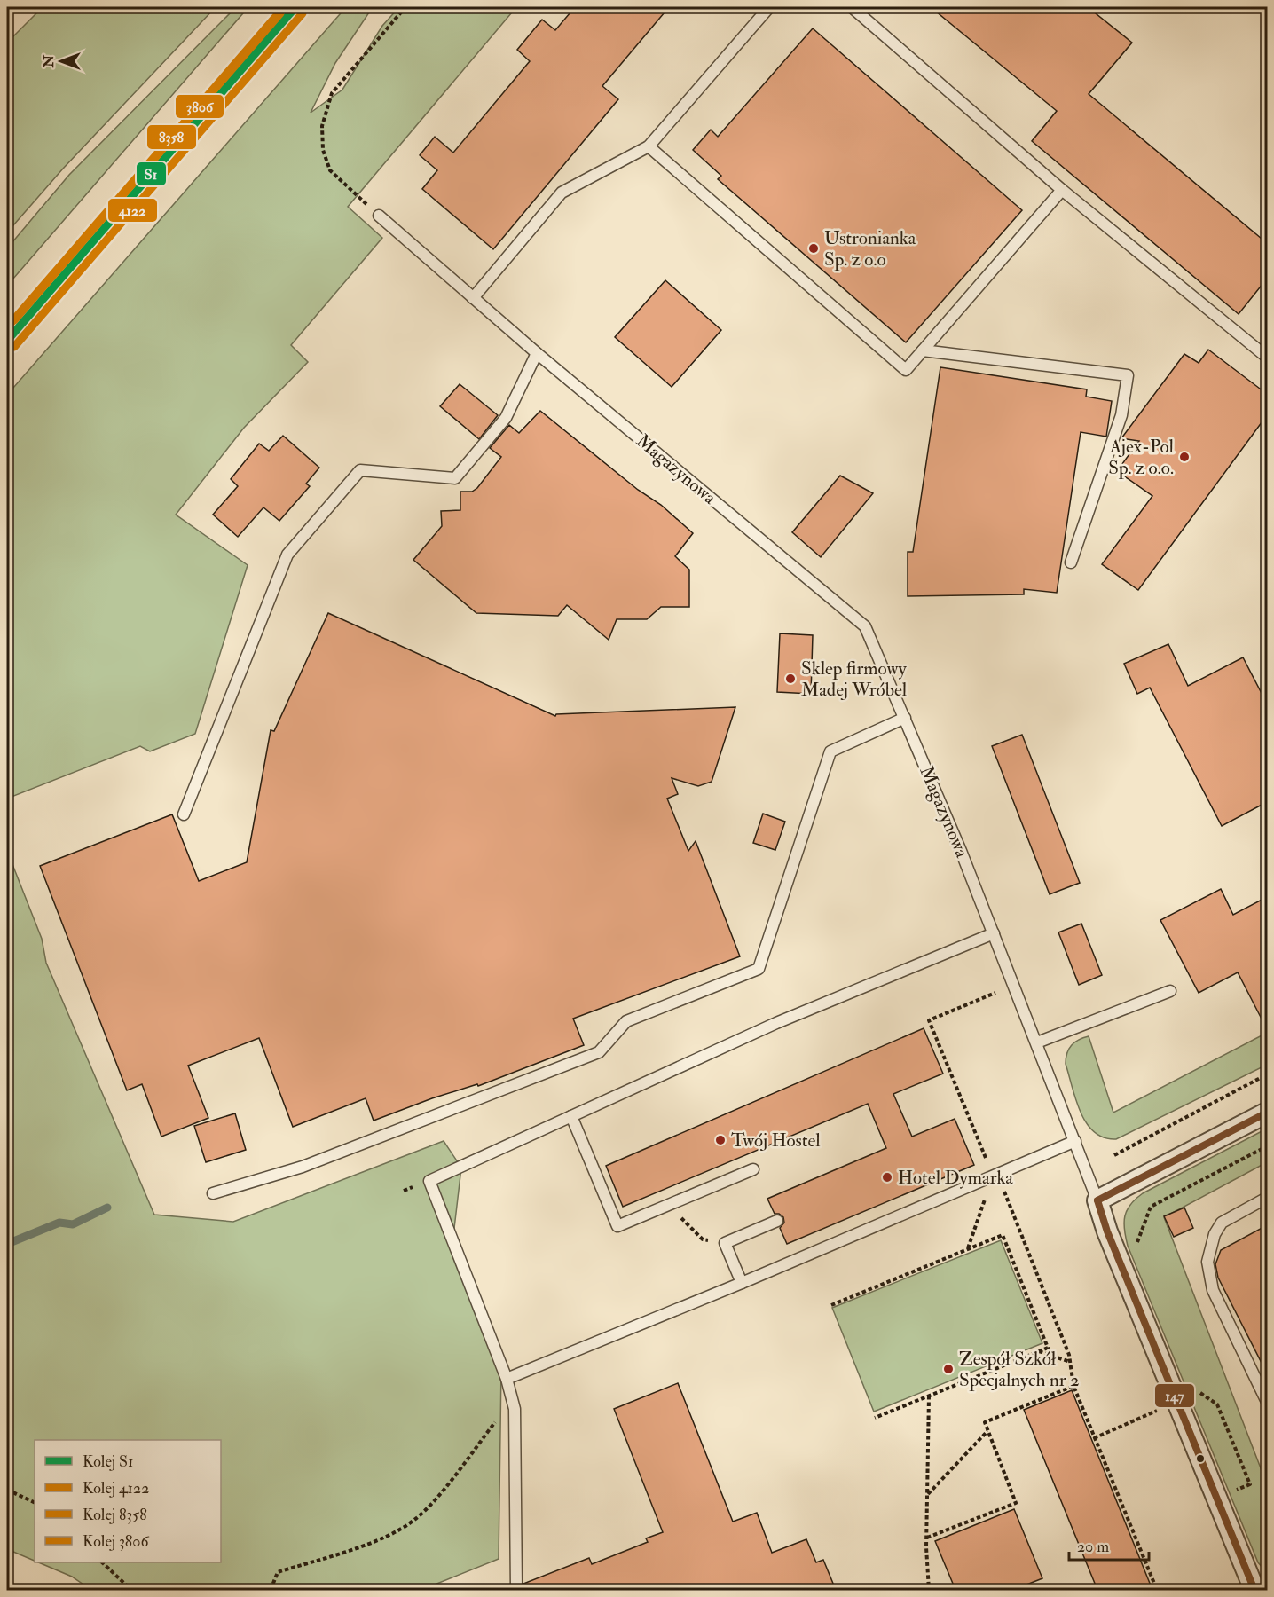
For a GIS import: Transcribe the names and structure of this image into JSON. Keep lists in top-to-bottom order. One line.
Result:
{"streets":{"street":["Magazynowa"]},"places":["Ustronianka Sp. z o.o","Ajex-Pol Sp. z o.o.","Sklep firmowy Madej Wróbel","Twój Hostel","Hotel Dymarka","Zespół Szkół Specjalnych nr 2"],"lines":["rail line S1","rail line 8358","rail line 4122","rail line 3806","transit line 147"],"legend":["Kolej S1","Kolej 4122","Kolej 8358","Kolej 3806"],"scale_bar":"20 m","north":"left"}
